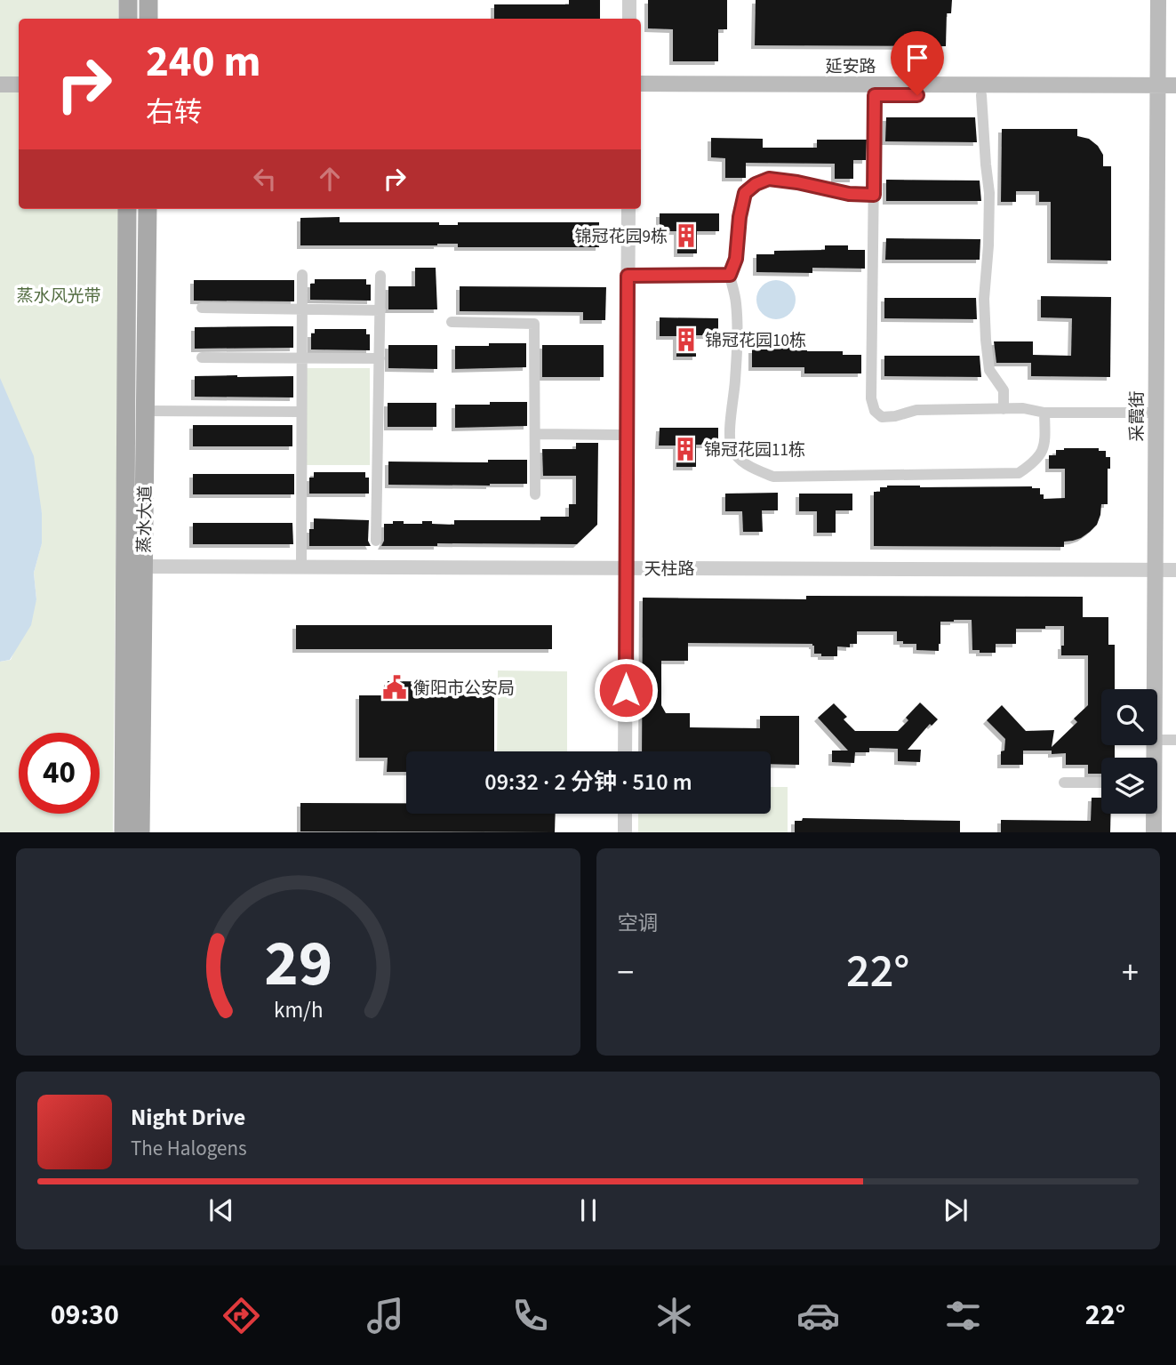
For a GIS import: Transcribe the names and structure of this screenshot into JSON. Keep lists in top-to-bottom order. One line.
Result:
{"streets":{"main road":["延安路","采霞街","蒸水大道"],"street":["天柱路"]},"crossings":[["延安路","采霞街"],["采霞街","天柱路"],["蒸水大道","天柱路"]],"parks":["蒸水风光带"],"places":{"building":["锦冠花园9栋","锦冠花园10栋","锦冠花园11栋"],"public building":["衡阳市公安局"]},"page":{"turn":["240 m","右转"],"limit":"40","trip":"09:32 · 2 分钟 · 510 m","tile":"空调","heat":["−","22°","+"],"song":["Night Drive","The Halogens"],"tabs":["09:30","22°"],"gauge":["29","km/h"]}}
